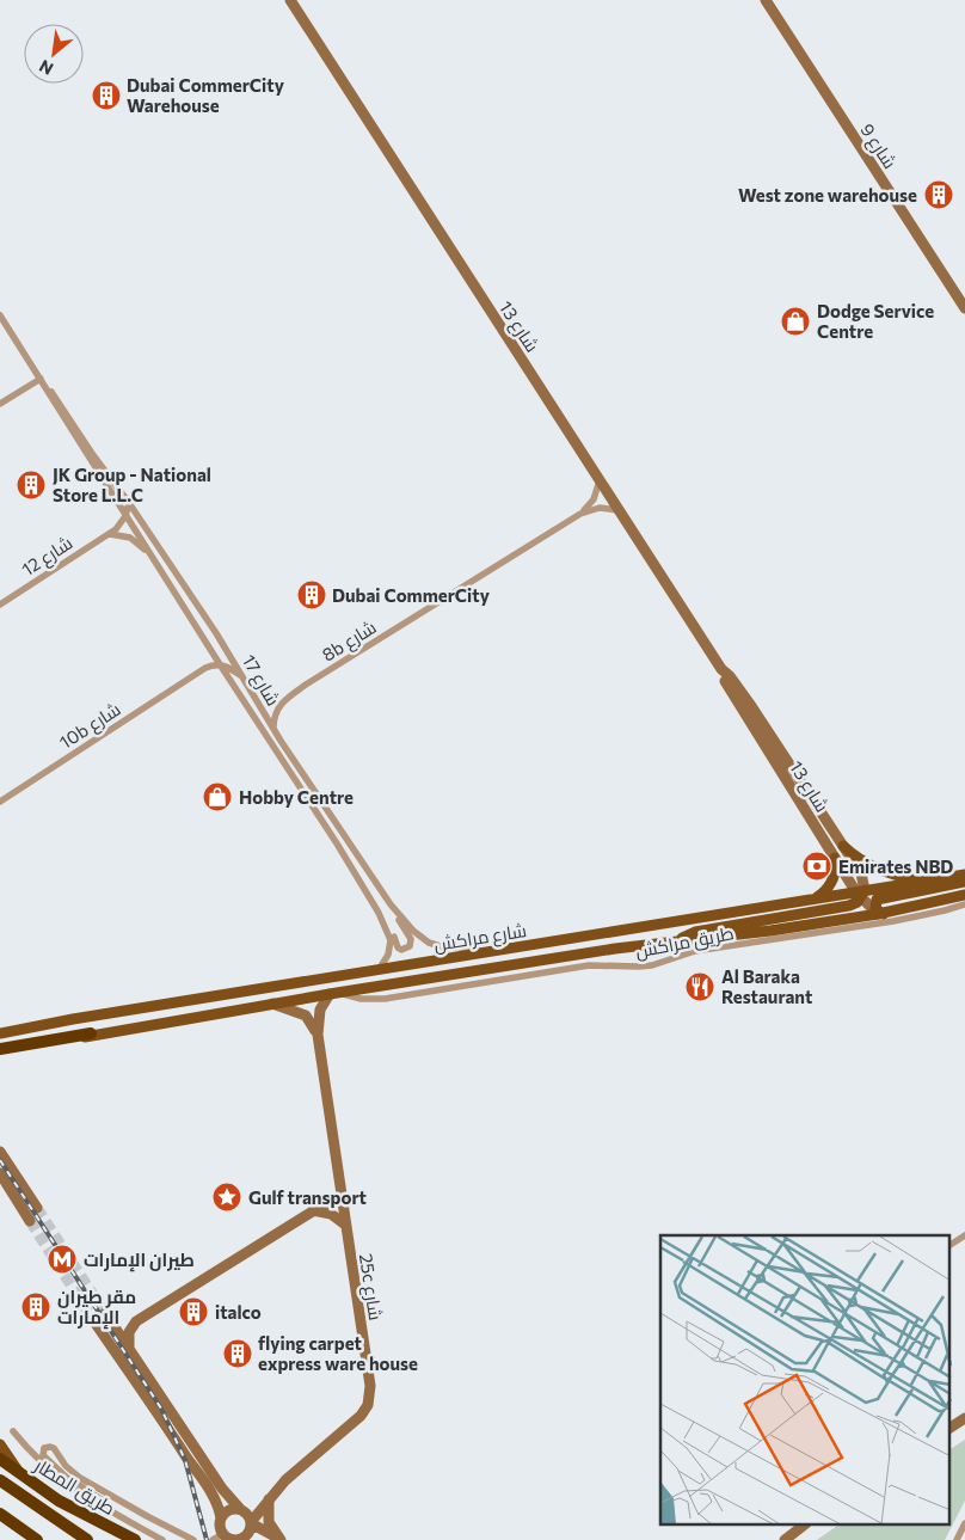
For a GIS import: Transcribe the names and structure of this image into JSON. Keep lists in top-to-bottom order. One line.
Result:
{"streets":{"highway":["طريق المطار"],"main road":["شارع مراكش"],"street":["شارع 9","شارع 13","شارع 12","8b شارع","شارع 17","10b شارع","طريق مراكش","25c شارع"]},"crossings":[["شارع 13","8b شارع"],["شارع 13","شارع مراكش"],["شارع 12","شارع 17"],["8b شارع","شارع 17"],["شارع 17","10b شارع"],["شارع 17","شارع مراكش"],["شارع مراكش","طريق مراكش"],["شارع مراكش","25c شارع"],["طريق مراكش","25c شارع"]],"places":{"building":["Dubai CommerCity Warehouse","West zone warehouse","JK Group - National Store L.L.C","Dubai CommerCity","مقر طيران الإمارات","italco","flying carpet express ware house"],"shop":["Dodge Service Centre","Hobby Centre"],"bank":["Emirates NBD"],"restaurant":["Al Baraka Restaurant"],"place":["Gulf transport"],"metro station":["طيران الإمارات"]},"north":"bottom left"}
